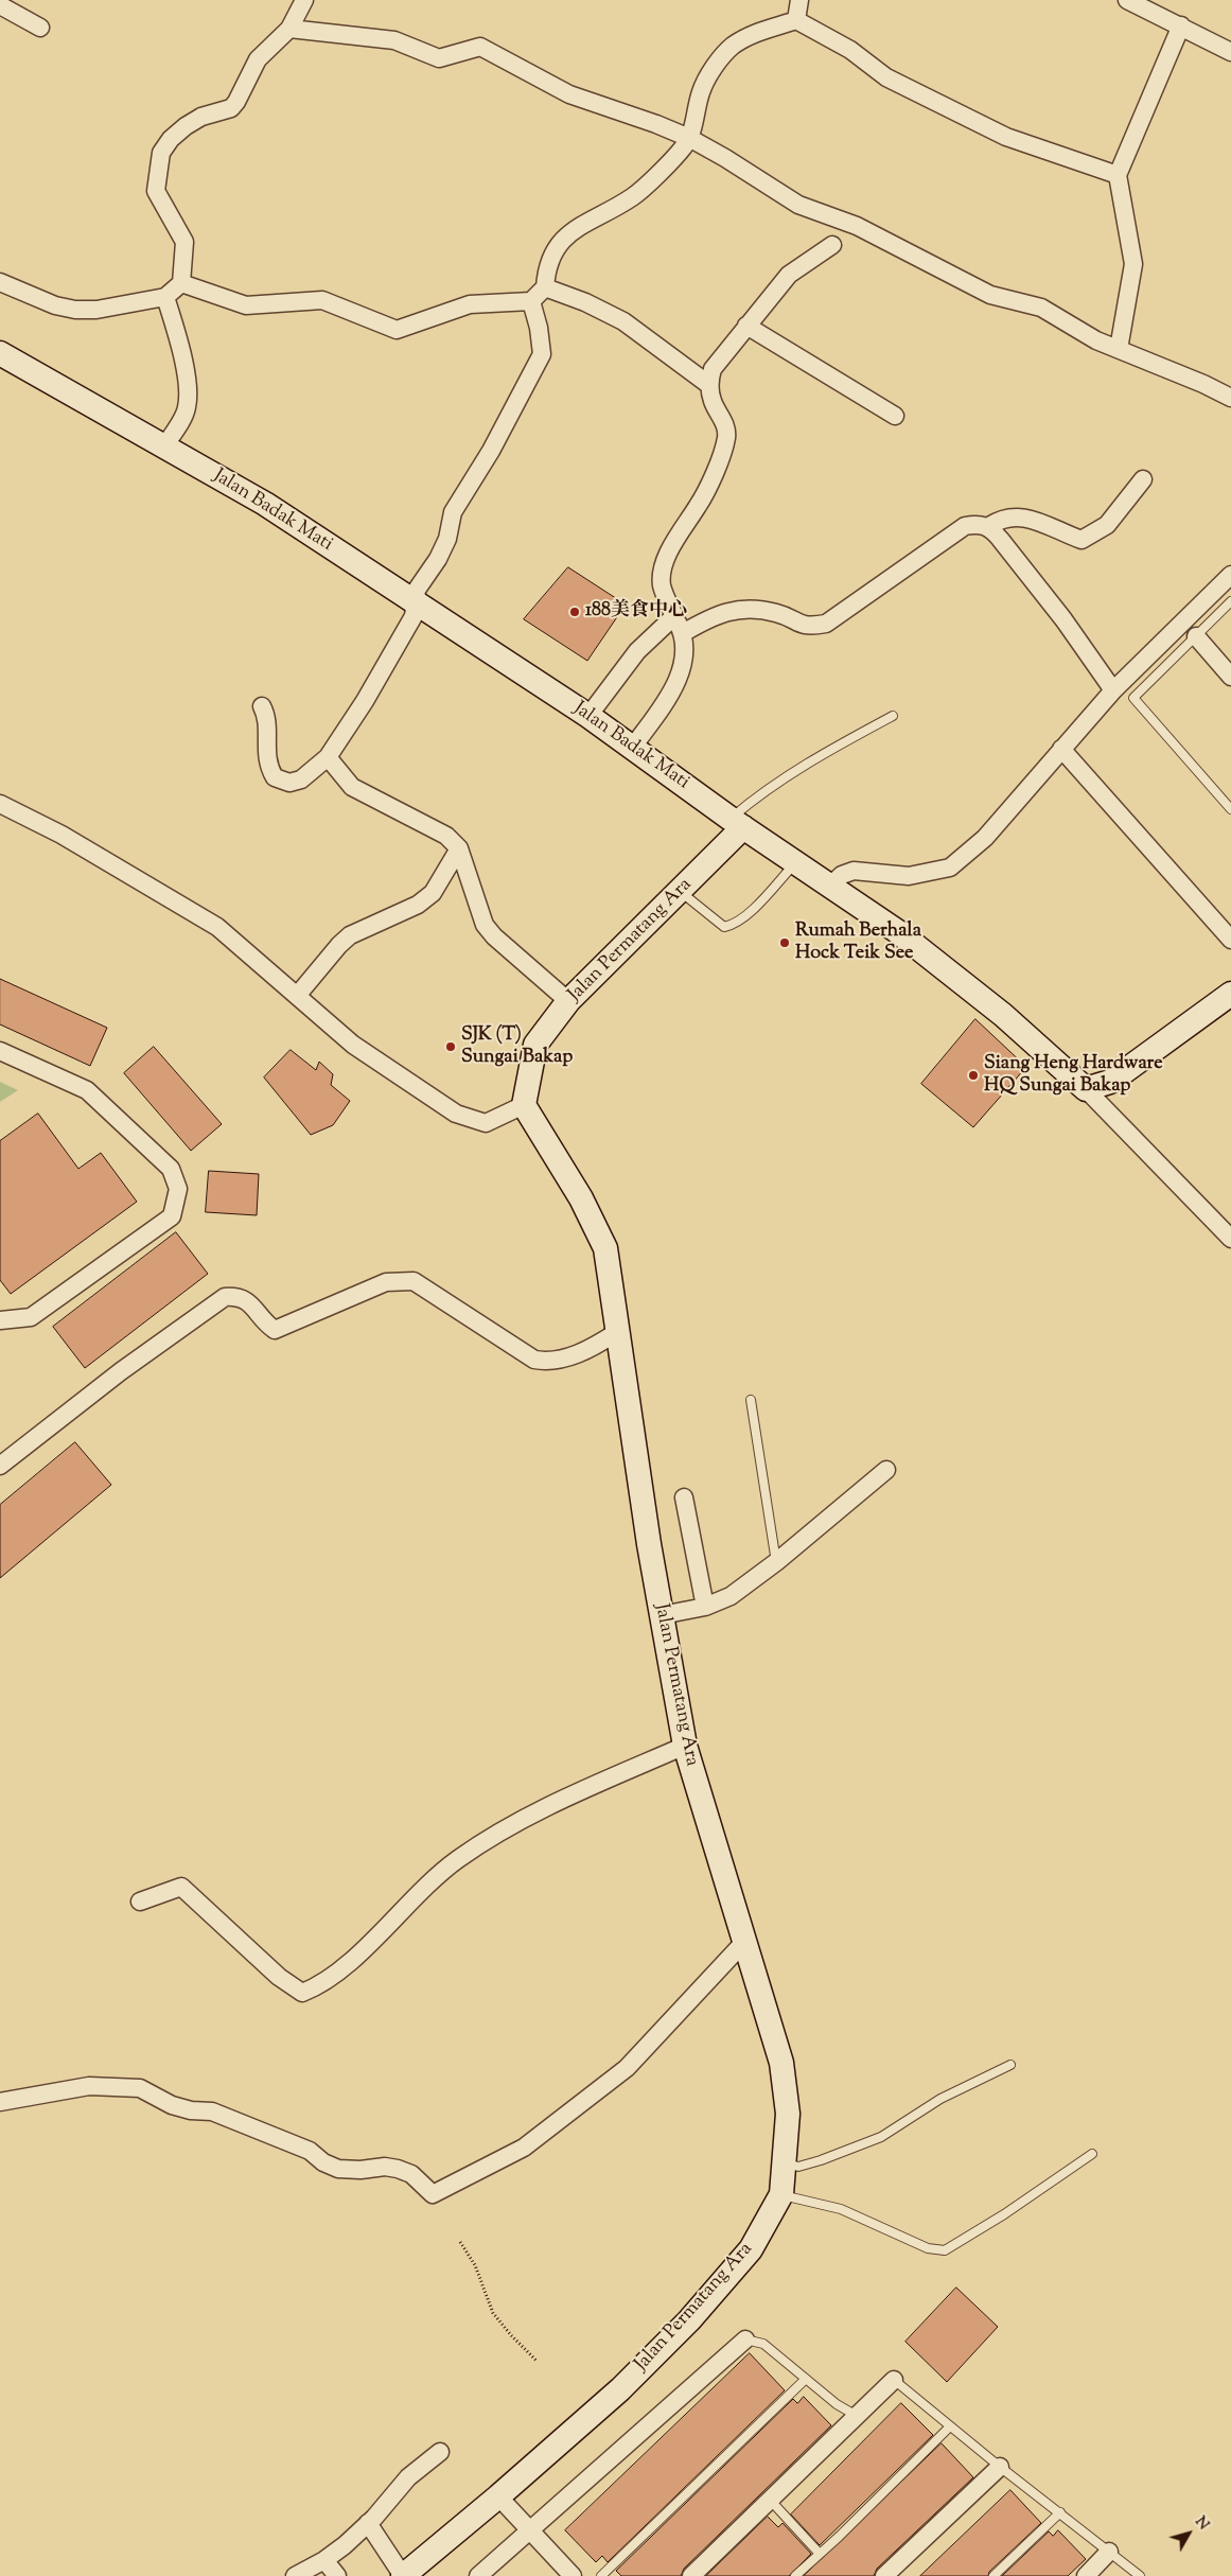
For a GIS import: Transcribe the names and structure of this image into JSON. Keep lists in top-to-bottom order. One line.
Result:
{"streets":{"main road":["Jalan Badak Mati","Jalan Permatang Ara"]},"crossings":[["Jalan Badak Mati","Jalan Permatang Ara"]],"places":["188美食中心","Rumah Berhala Hock Teik See","SJK (T) Sungai Bakap","Siang Heng Hardware HQ Sungai Bakap"],"north":"top right"}
